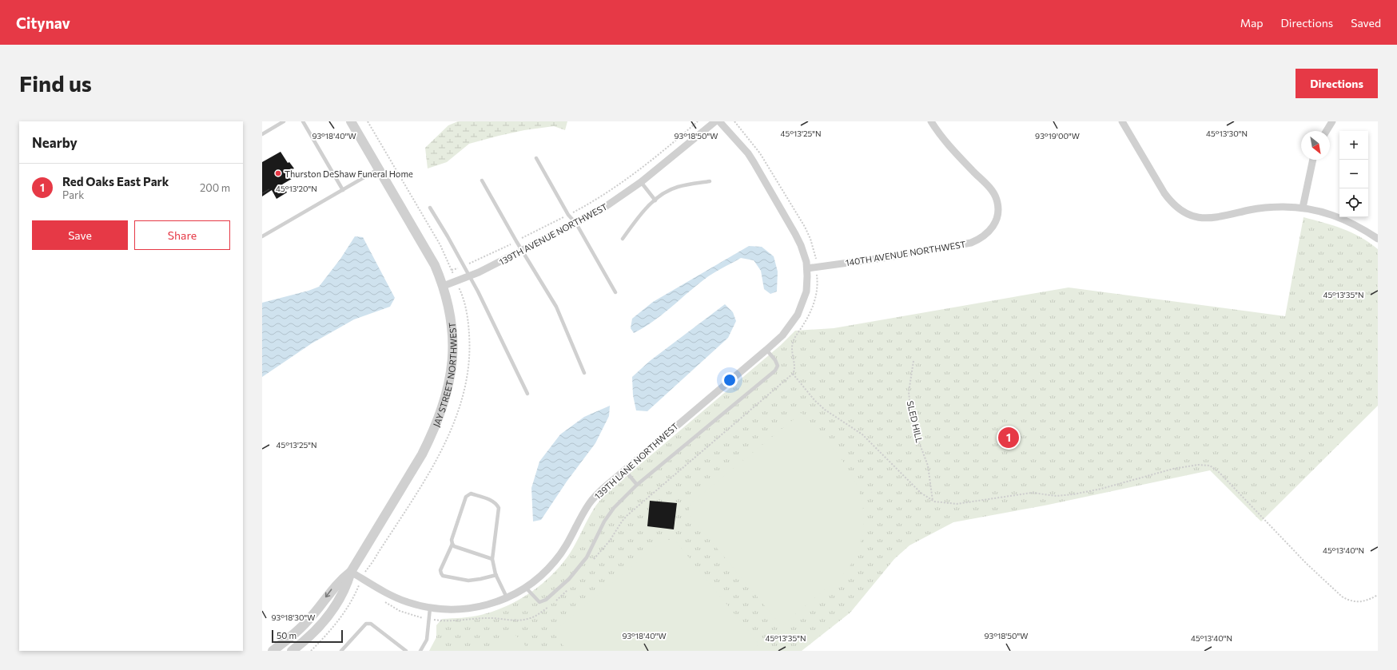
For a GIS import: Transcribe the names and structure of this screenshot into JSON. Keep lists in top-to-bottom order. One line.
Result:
{"streets":{"street":["139TH AVENUE NORTHWEST","140TH AVENUE NORTHWEST","JAY STREET NORTHWEST","139TH LANE NORTHWEST"],"path":["SLED HILL"]},"crossings":[["139TH AVENUE NORTHWEST","JAY STREET NORTHWEST"],["140TH AVENUE NORTHWEST","139TH LANE NORTHWEST"],["JAY STREET NORTHWEST","139TH LANE NORTHWEST"]],"places":["Thurston DeShaw Funeral Home"],"scale_bar":"50 m","north":"bottom right","page":{"header":"Citynav","nav":["Map","Directions","Saved"],"buttons":["Directions",["Save","Share"]],"title":"Find us","heading":"Nearby","map_buttons":["+","−"],"list":[{"mark":"1","name":"Red Oaks East Park","note":"Park","value":"200 m"}],"pins":"1","scale":"50 m"},"coordinates":["45°13'25\"N","45°13'30\"N","93°18'40\"W","93°18'50\"W","93°19'00\"W","45°13'20\"N","45°13'35\"N","45°13'40\"N","93°18'30\"W"]}
